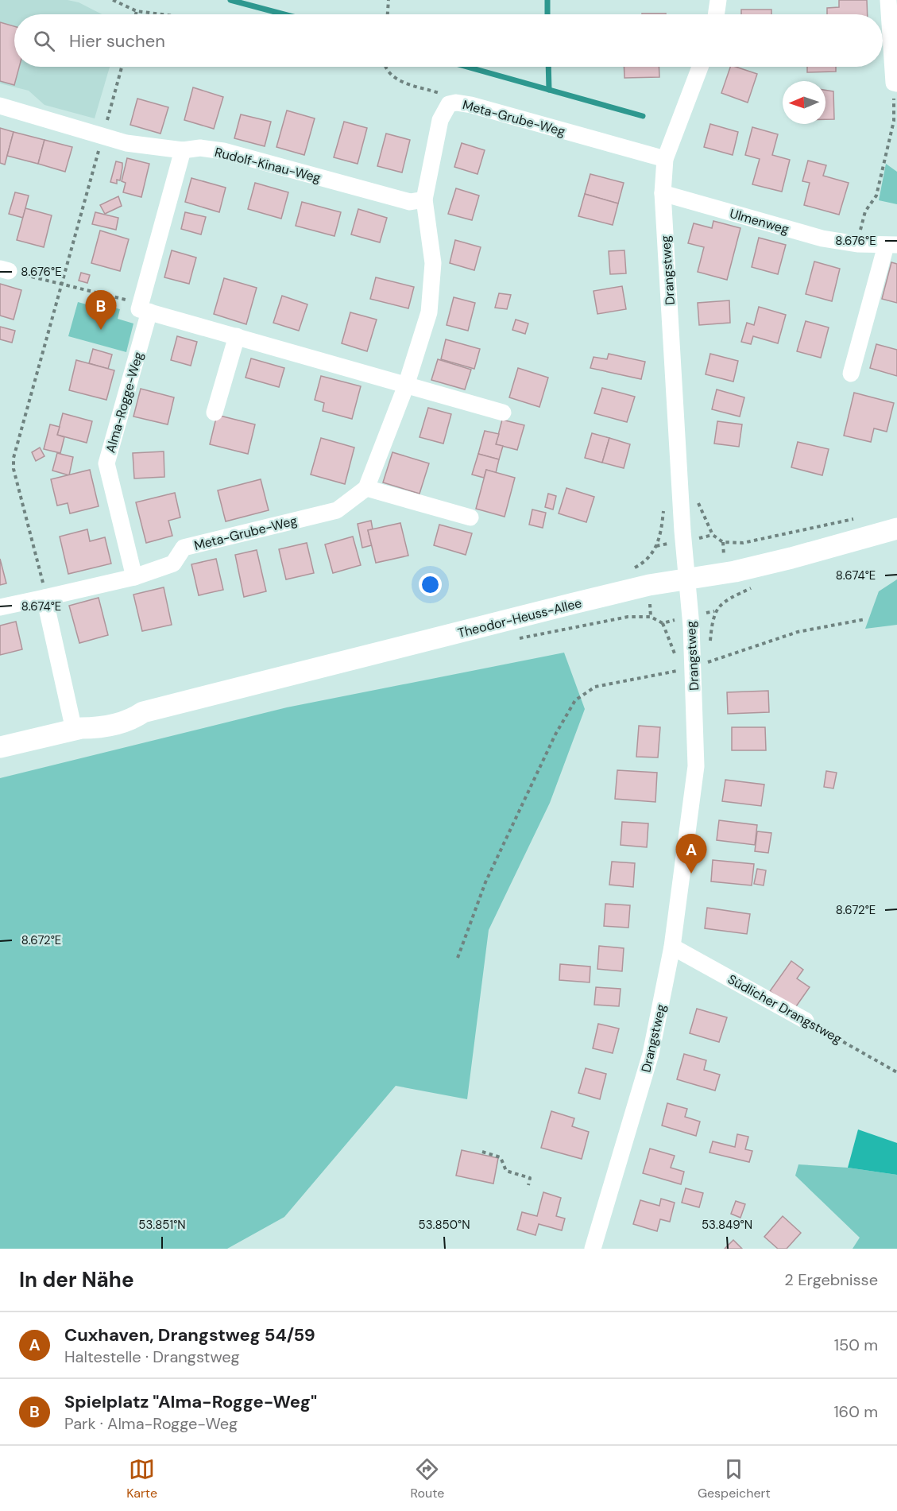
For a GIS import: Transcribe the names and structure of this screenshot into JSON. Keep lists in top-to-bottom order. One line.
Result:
{"streets":{"street":["Meta-Grube-Weg","Rudolf-Kinau-Weg","Ulmenweg","Drangstweg","Alma-Rogge-Weg","Theodor-Heuss-Allee","Südlicher Drangstweg"]},"crossings":[["Meta-Grube-Weg","Rudolf-Kinau-Weg"],["Meta-Grube-Weg","Drangstweg"],["Meta-Grube-Weg","Alma-Rogge-Weg"],["Rudolf-Kinau-Weg","Alma-Rogge-Weg"],["Ulmenweg","Drangstweg"],["Drangstweg","Theodor-Heuss-Allee"],["Drangstweg","Südlicher Drangstweg"]],"north":"left","page":{"search":"Hier suchen","pins":["B","A"],"heading":["In der Nähe","2 Ergebnisse"],"list":[{"mark":"A","name":"Cuxhaven, Drangstweg 54/59","note":"Haltestelle · Drangstweg","value":"150 m"},{"mark":"B","name":"Spielplatz \"Alma-Rogge-Weg\"","note":"Park · Alma-Rogge-Weg","value":"160 m"}],"nav":["Karte","Route","Gespeichert"]},"coordinates":["8.676°E","8.674°E","8.672°E","53.851°N","53.850°N","53.849°N"]}
